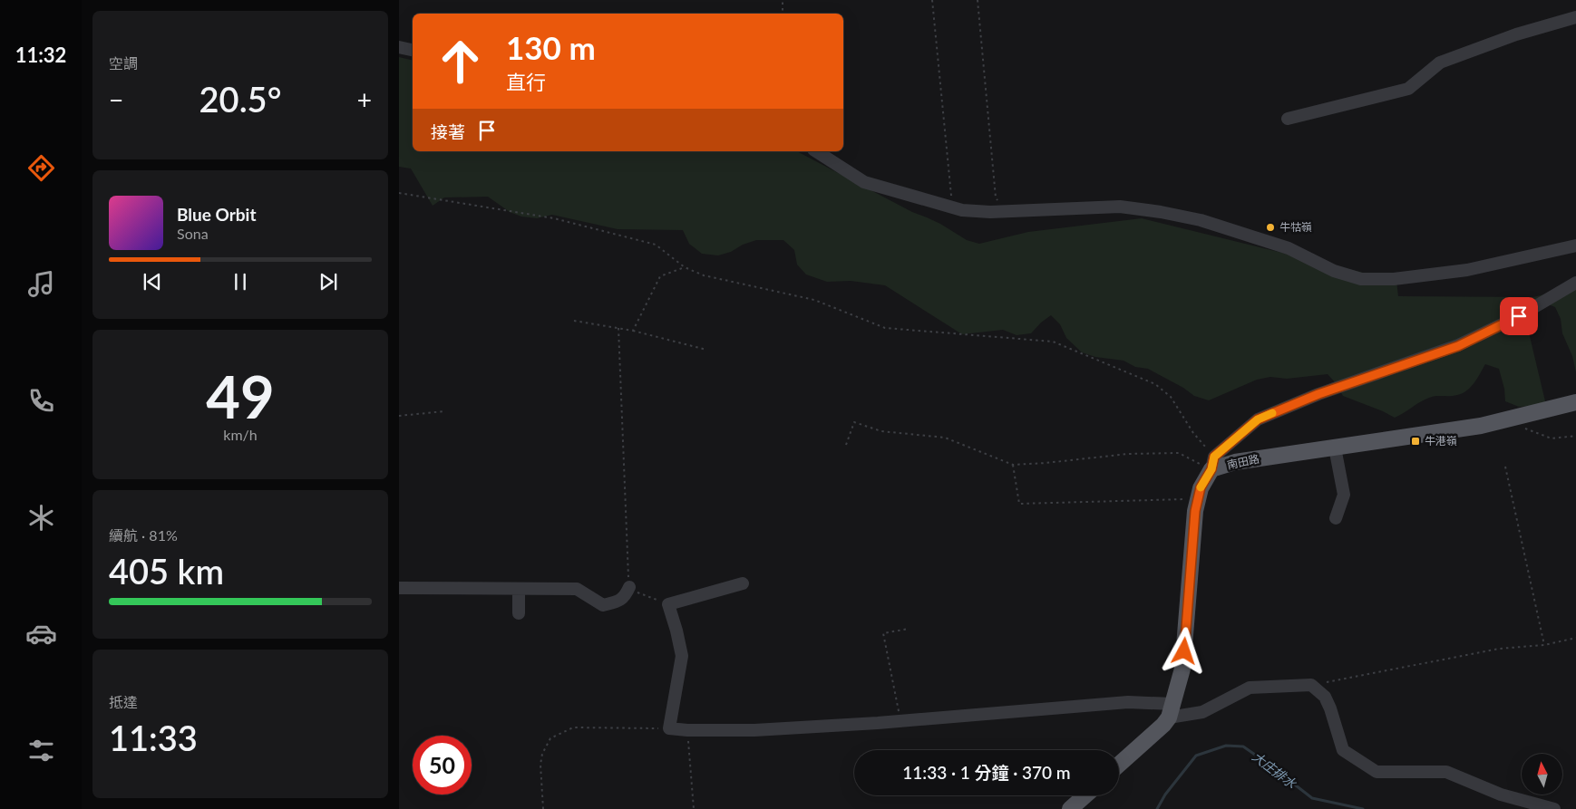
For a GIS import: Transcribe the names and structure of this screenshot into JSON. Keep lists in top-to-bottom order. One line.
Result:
{"streets":{"main road":["南田路"]},"water":["大庄排水"],"places":{"other":["牛牯嶺"],"transit":["牛港嶺"]},"north":"top","page":{"tabs":"11:32","tile":["空調",["49","km/h"],["續航 · 81%","405 km"],["抵達","11:33"]],"turn":["130 m","直行"],"heat":["−","20.5°","+"],"then":"接著","song":["Blue Orbit","Sona"],"limit":"50","trip":"11:33 · 1 分鐘 · 370 m"}}
